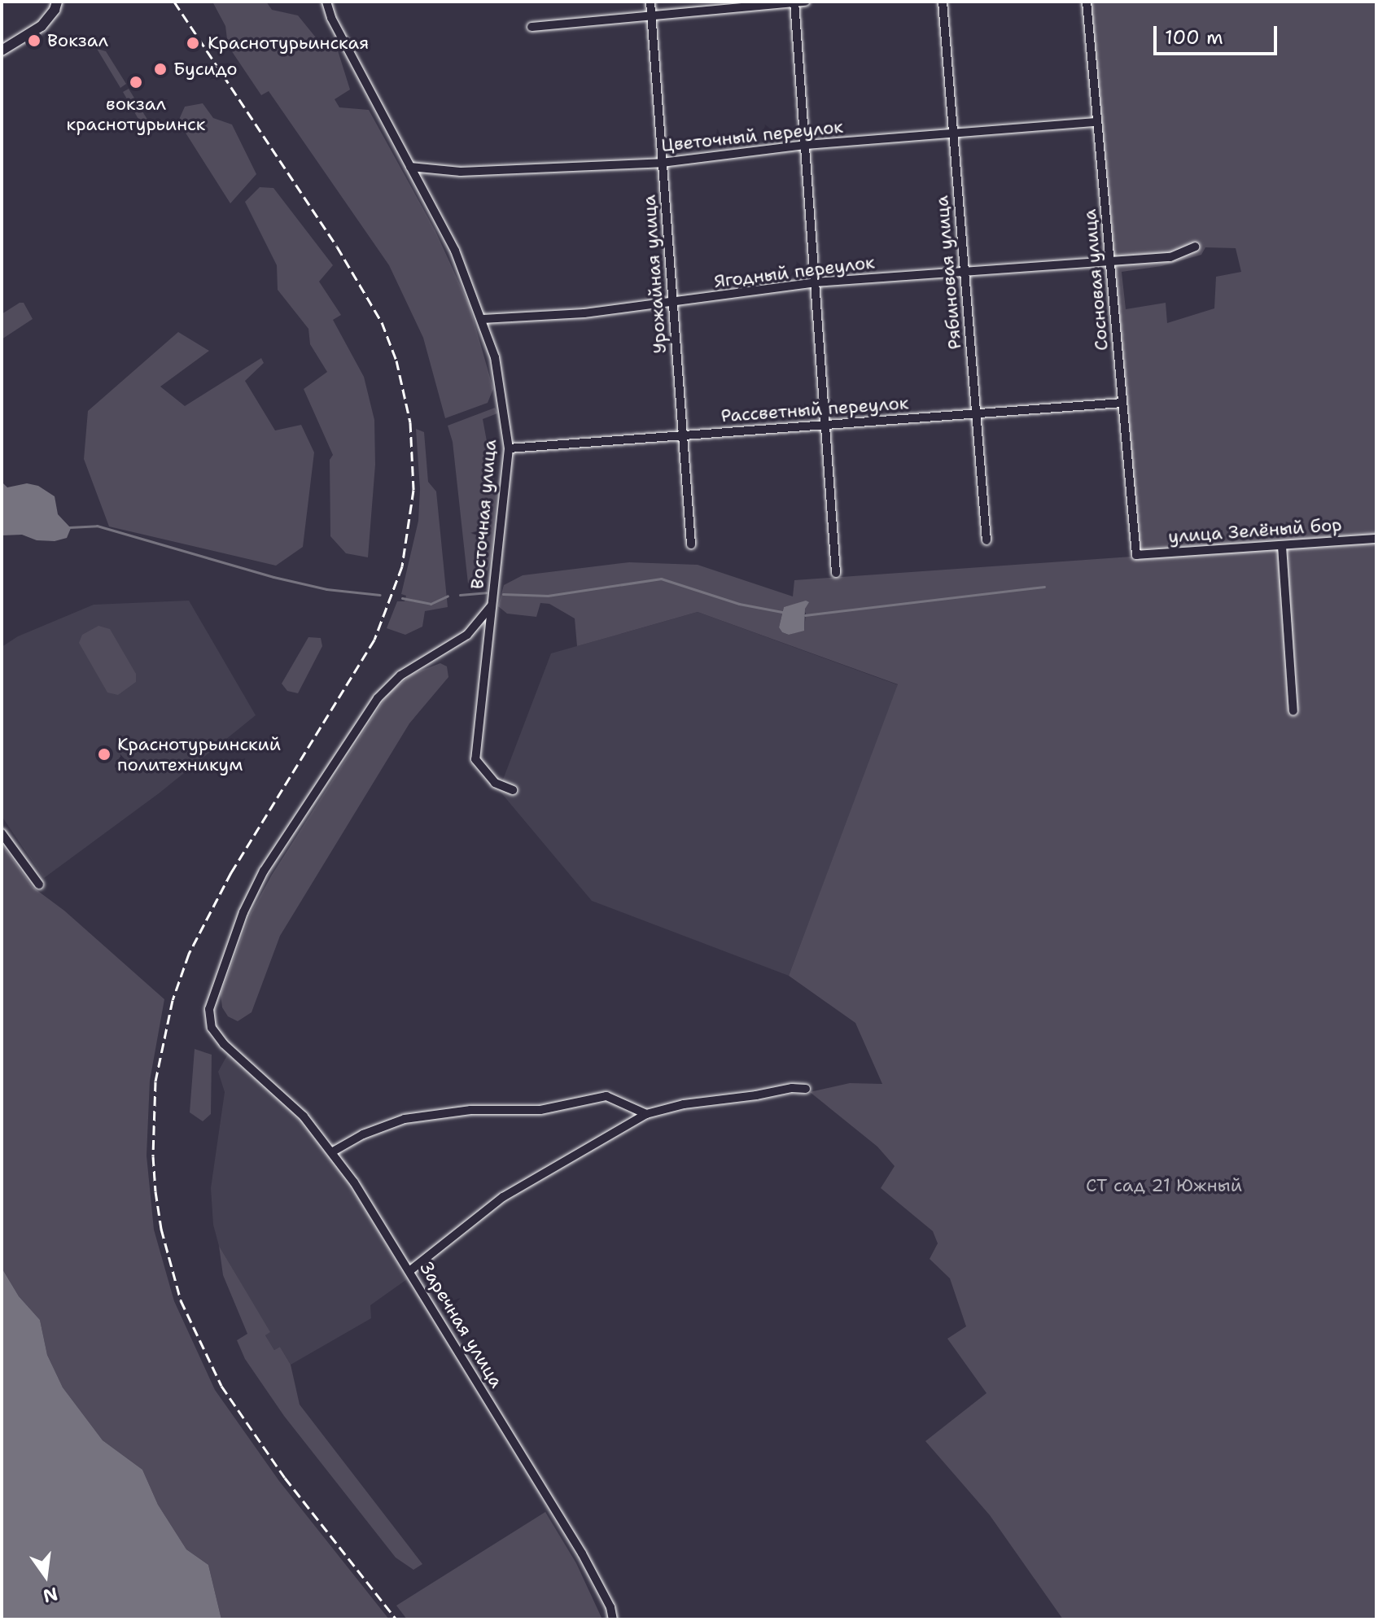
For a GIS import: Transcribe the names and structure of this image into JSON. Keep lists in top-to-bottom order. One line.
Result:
{"streets":{"street":["Цветочный переулок","Ягодный переулок","Рябиновая улица","Урожайная улица","Сосновая улица","Рассветный переулок","Восточная улица","улица Зелёный бор","Заречная улица"]},"crossings":[["Цветочный переулок","Рябиновая улица"],["Цветочный переулок","Урожайная улица"],["Цветочный переулок","Сосновая улица"],["Цветочный переулок","Восточная улица"],["Ягодный переулок","Рябиновая улица"],["Ягодный переулок","Урожайная улица"],["Ягодный переулок","Сосновая улица"],["Ягодный переулок","Восточная улица"],["Рябиновая улица","Рассветный переулок"],["Урожайная улица","Рассветный переулок"],["Сосновая улица","Рассветный переулок"],["Сосновая улица","улица Зелёный бор"],["Рассветный переулок","Восточная улица"],["Восточная улица","Заречная улица"]],"parks":["СТ сад 21 Южный"],"places":["Вокзал","Краснотурьинская","Бусидо","вокзал краснотурьинск","Краснотурьинский политехникум"],"scale_bar":"100 m","north":"bottom"}
